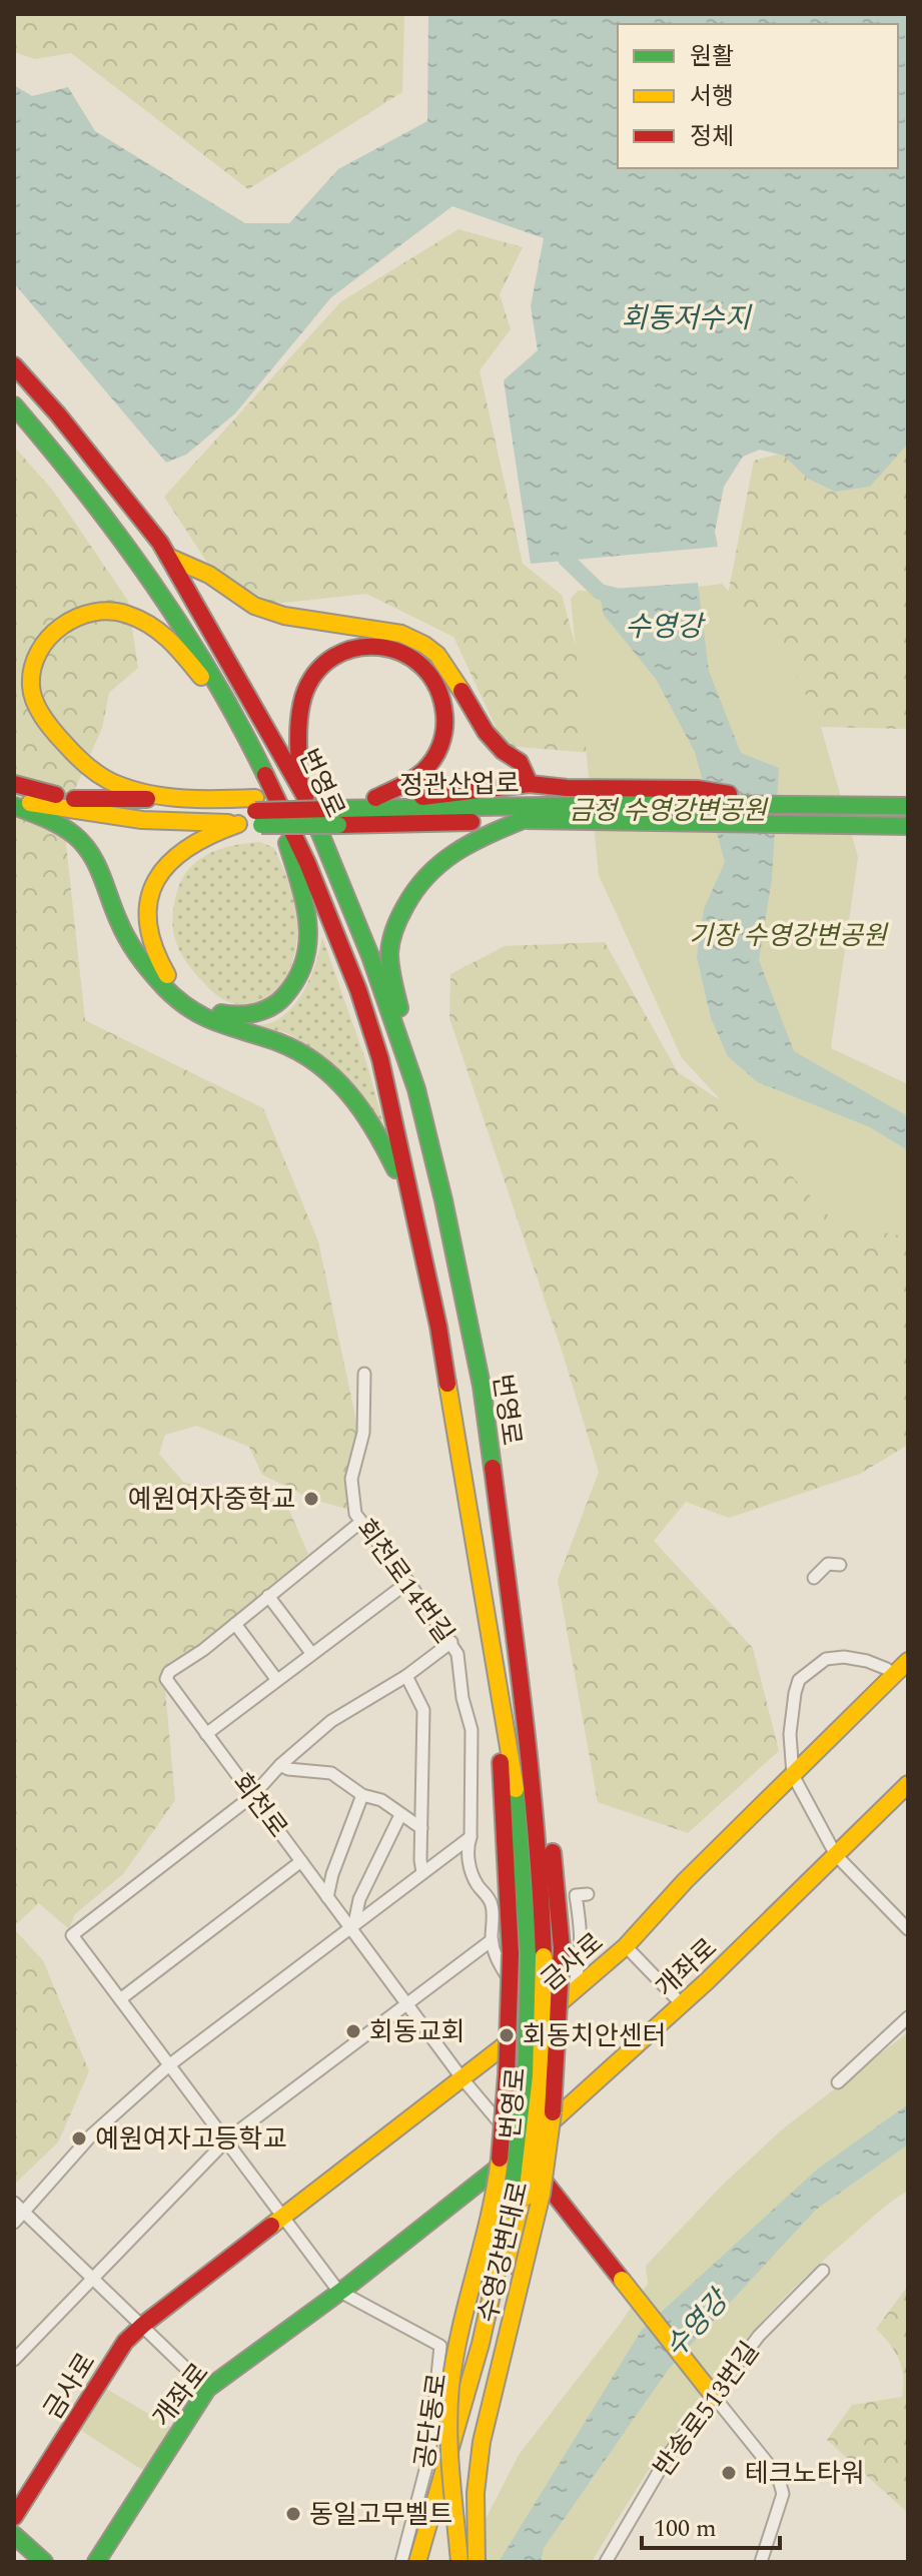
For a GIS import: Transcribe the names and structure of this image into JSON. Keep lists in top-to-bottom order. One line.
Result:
{"streets":{"main road":["번영로","정관산업로","금사로","개좌로","수영강변대로"],"street":["회천로14번길","회천로","반송로513번길","공단동로"]},"crossings":[["번영로","수영강변대로"],["회천로14번길","회천로"],["회천로","금사로"],["회천로","개좌로"],["개좌로","공단동로"]],"water":["회동저수지","수영강"],"parks":["금정 수영강변공원","기장 수영강변공원"],"places":["예원여자중학교","회동교회","회동치안센터","예원여자고등학교","테크노타워","동일고무벨트"],"legend":["원활","서행","정체"],"scale_bar":"100 m"}
